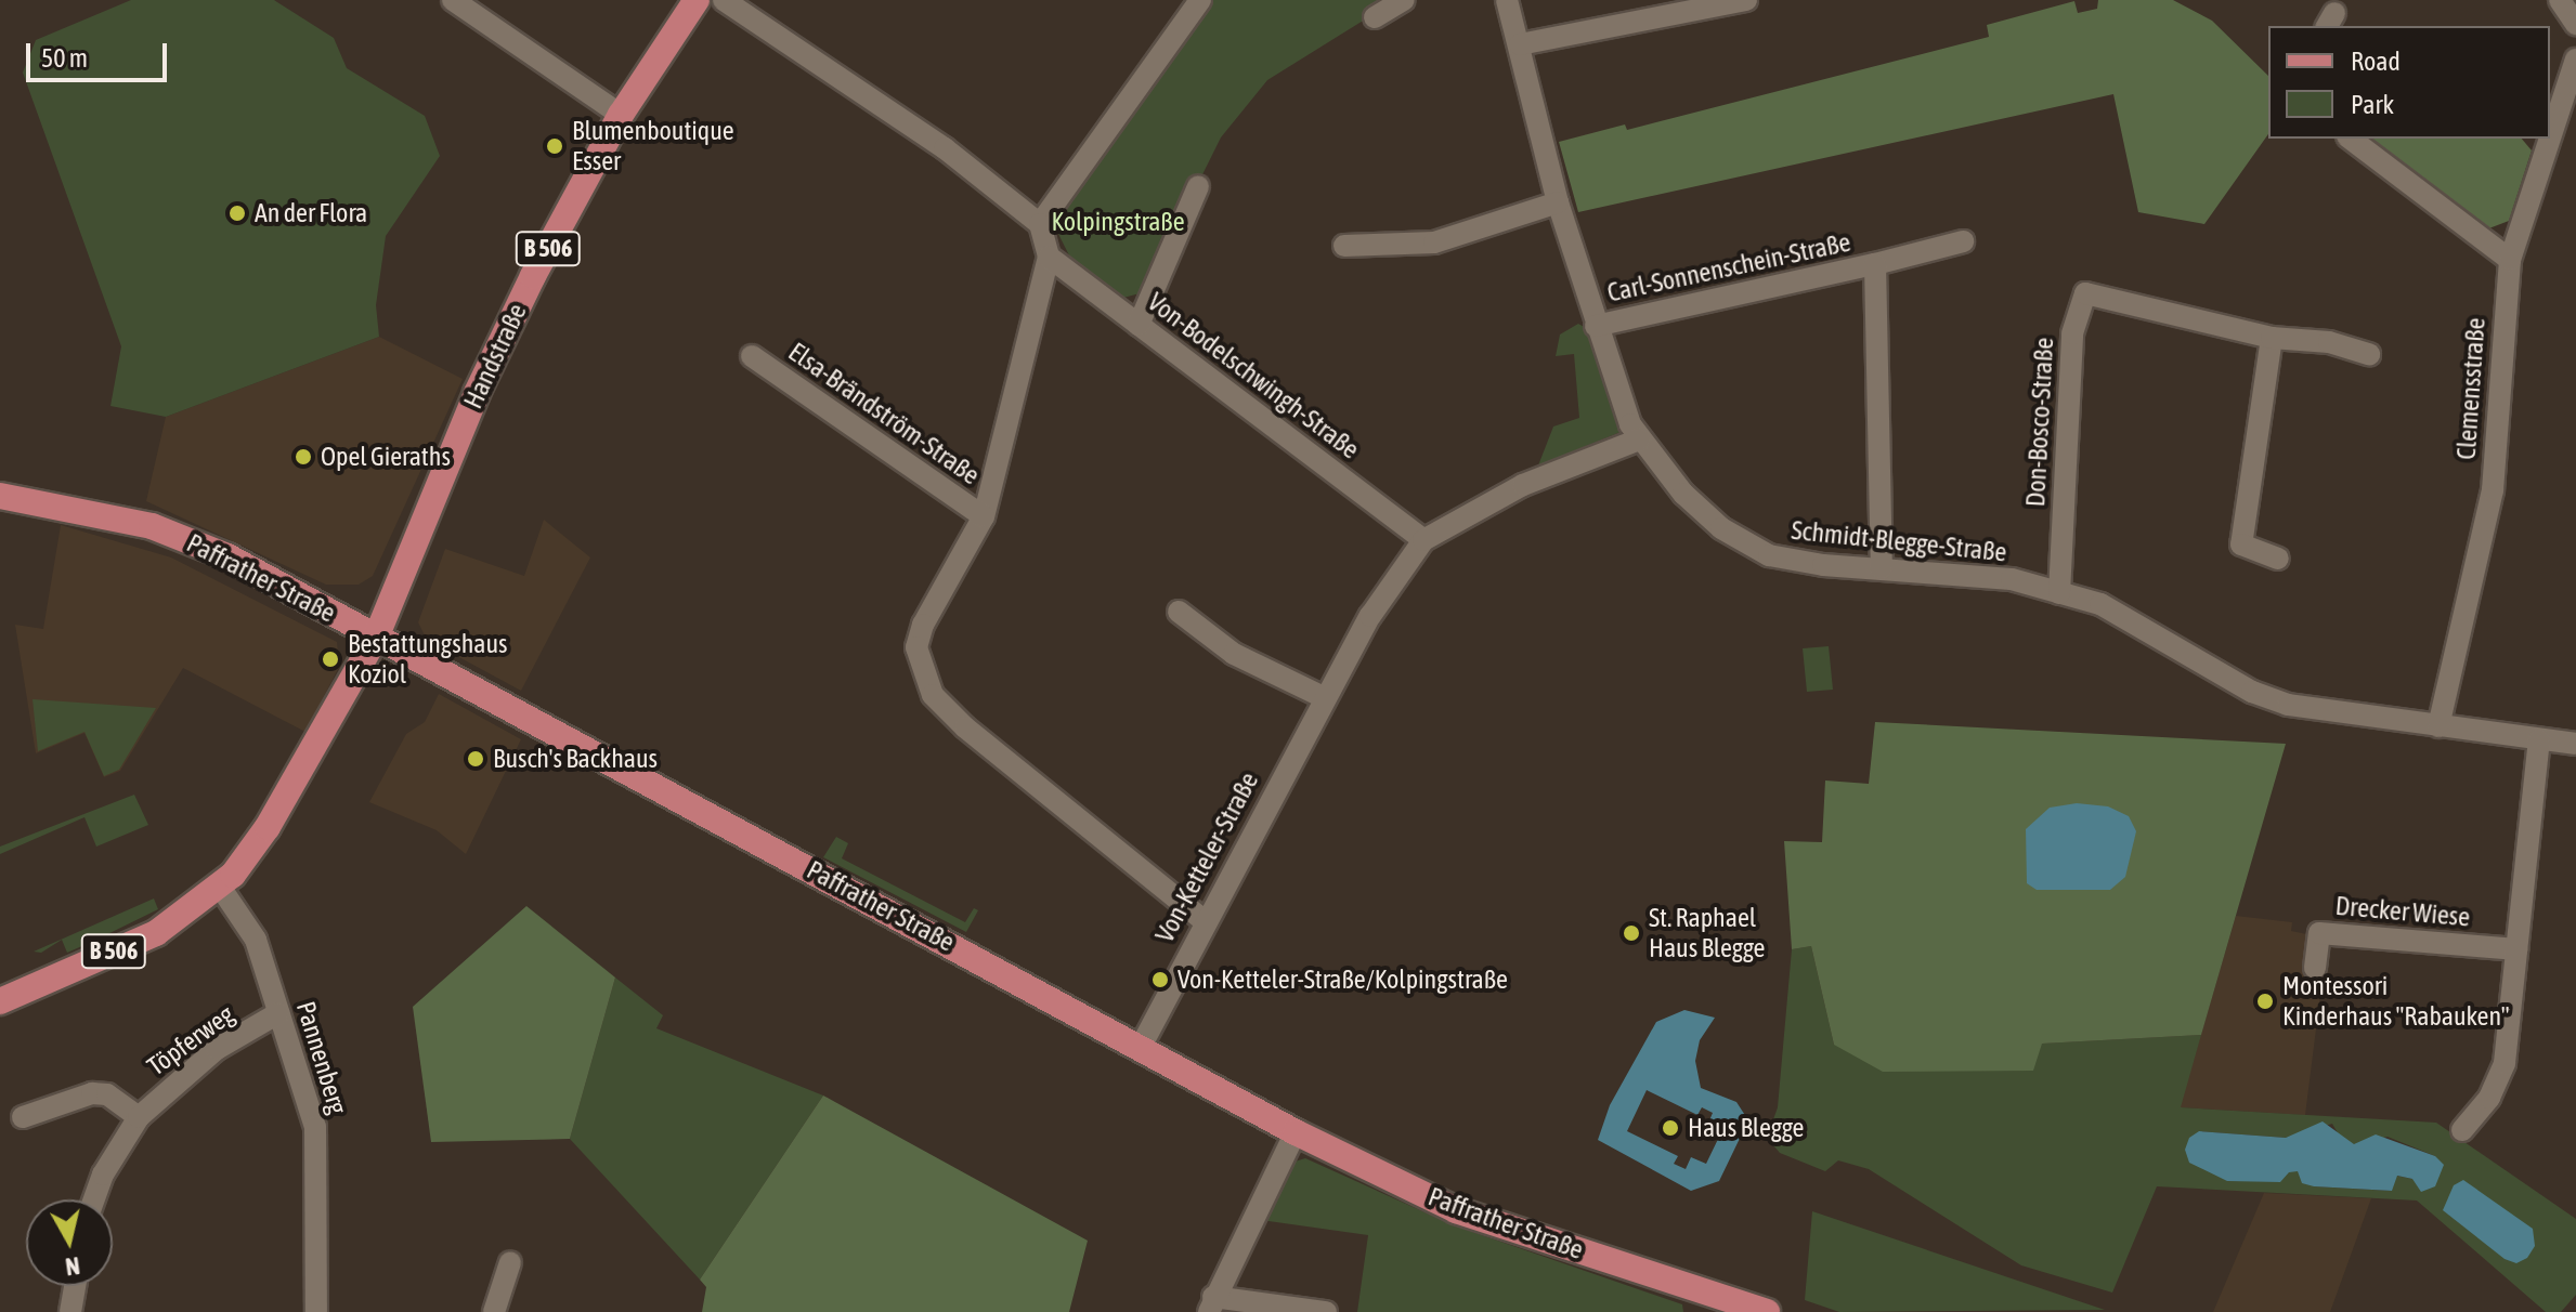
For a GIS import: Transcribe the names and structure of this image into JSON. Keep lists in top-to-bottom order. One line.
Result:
{"streets":{"main road":["B 506","Handstraße","Paffrather Straße"],"street":["Carl-Sonnenschein-Straße","Von-Bodelschwingh-Straße","Clemensstraße","Elsa-Brändström-Straße","Don-Bosco-Straße","Schmidt-Blegge-Straße","Von-Ketteler-Straße","Drecker Wiese","Töpferweg","Pannenberg"]},"crossings":[["B 506","Handstraße"],["B 506","Paffrather Straße"],["B 506","Pannenberg"],["Carl-Sonnenschein-Straße","Schmidt-Blegge-Straße"],["Handstraße","Paffrather Straße"],["Von-Bodelschwingh-Straße","Von-Ketteler-Straße"],["Clemensstraße","Schmidt-Blegge-Straße"],["Don-Bosco-Straße","Schmidt-Blegge-Straße"],["Schmidt-Blegge-Straße","Von-Ketteler-Straße"],["Paffrather Straße","Von-Ketteler-Straße"],["Töpferweg","Pannenberg"]],"parks":["Kolpingstraße"],"places":["Blumenboutique Esser","An der Flora","Opel Gieraths","Bestattungshaus Koziol","Busch's Backhaus","St. Raphael Haus Blegge","Von-Ketteler-Straße/Kolpingstraße","Montessori Kinderhaus \"Rabauken\"","Haus Blegge"],"legend":["Road","Park"],"scale_bar":"50 m","north":"bottom"}
